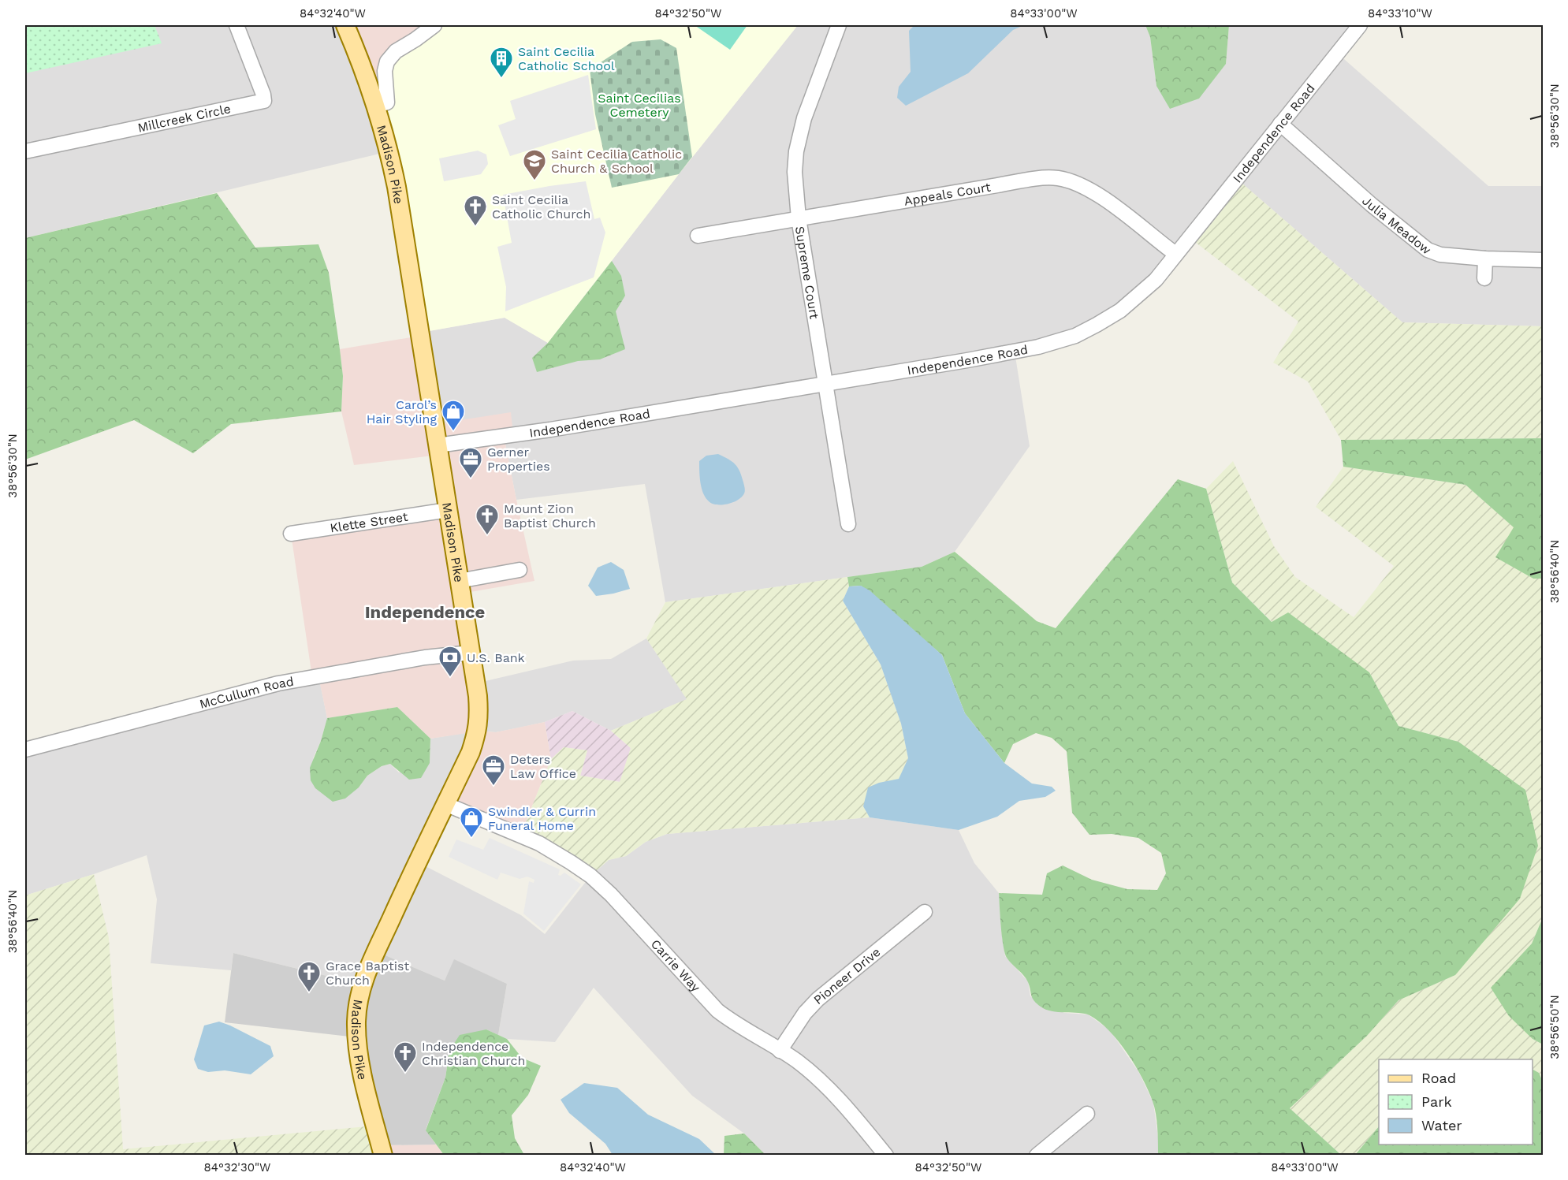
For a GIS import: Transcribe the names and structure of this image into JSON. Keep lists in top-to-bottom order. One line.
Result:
{"streets":{"main road":["Madison Pike"],"street":["Millcreek Circle","Independence Road","Appeals Court","Julia Meadow","Supreme Court","Klette Street","McCullum Road","Carrie Way","Pioneer Drive"]},"crossings":[["Independence Road","Madison Pike"],["Independence Road","Appeals Court"],["Independence Road","Julia Meadow"],["Independence Road","Supreme Court"],["Madison Pike","Klette Street"],["Madison Pike","McCullum Road"],["Madison Pike","Carrie Way"],["Appeals Court","Supreme Court"],["Carrie Way","Pioneer Drive"]],"districts":["Independence"],"parks":["Saint Cecilias Cemetery"],"places":{"building":["Saint Cecilia Catholic School"],"school or university":["Saint Cecilia Catholic Church & School"],"church":["Saint Cecilia Catholic Church","Mount Zion Baptist Church","Grace Baptist Church","Independence Christian Church"],"shop":["Carol’s Hair Styling","Swindler & Currin Funeral Home"],"office":["Gerner Properties","Deters Law Office"],"bank":["U.S. Bank"]},"legend":["Road","Park","Water"],"coordinates":["84°32'40\"W","84°32'50\"W","84°33'00\"W","84°33'10\"W","38°56'30\"N","38°56'40\"N","38°56'50\"N","84°32'30\"W"]}
